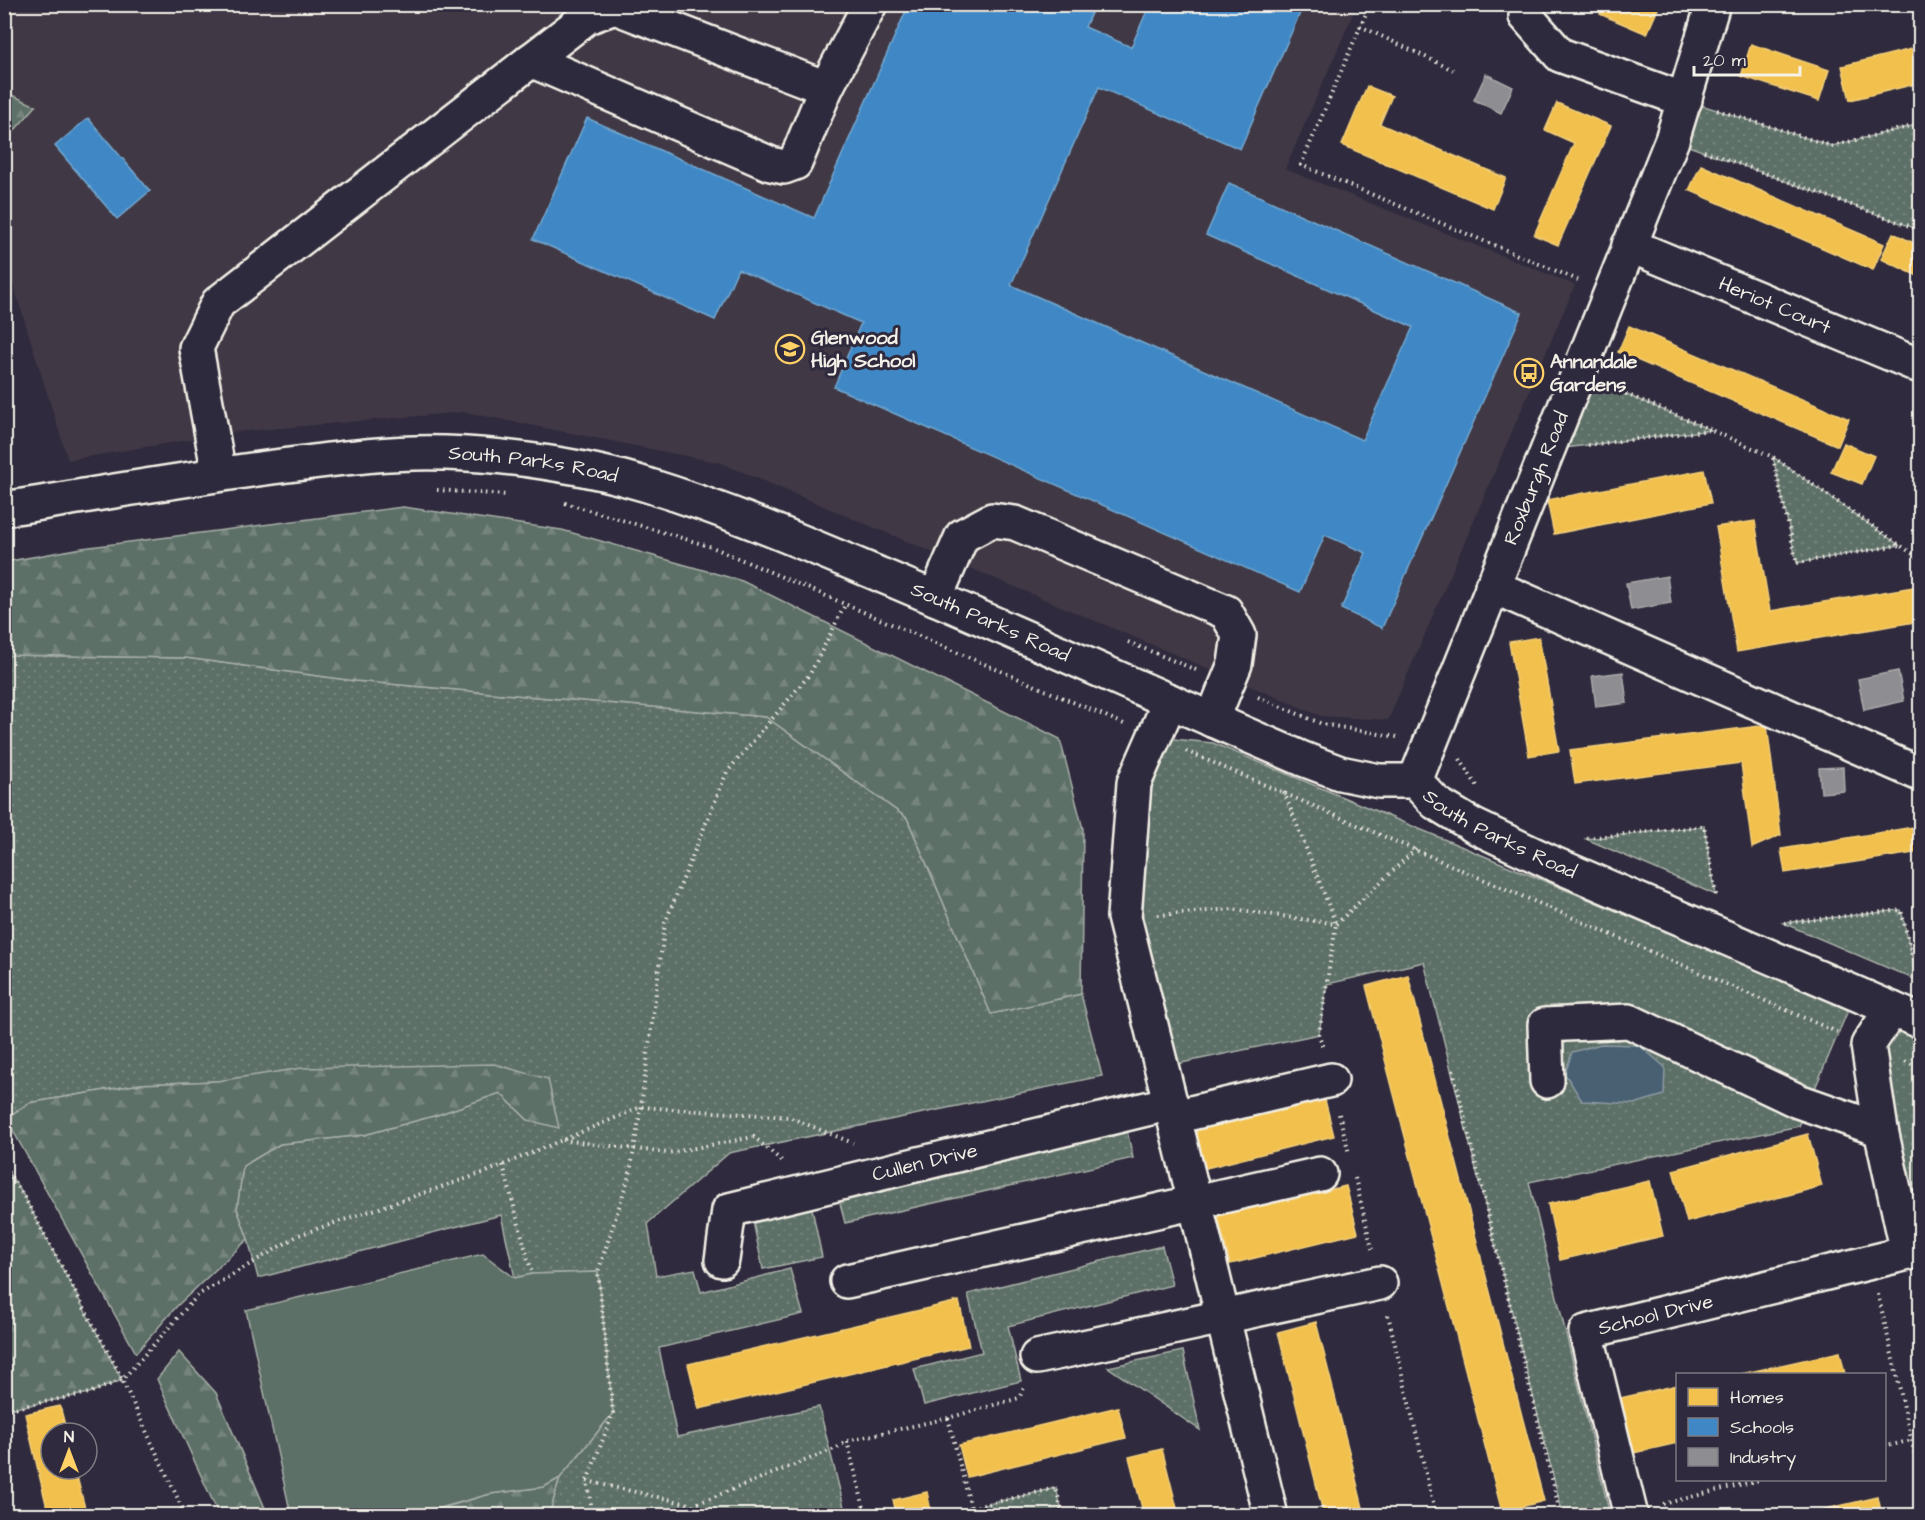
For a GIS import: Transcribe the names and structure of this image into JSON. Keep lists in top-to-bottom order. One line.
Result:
{"streets":{"street":["Heriot Court","South Parks Road","Roxburgh Road","Cullen Drive","School Drive"]},"crossings":[["Heriot Court","Roxburgh Road"],["South Parks Road","Roxburgh Road"]],"places":{"school or university":["Glenwood High School"],"bus stop":["Annandale Gardens"]},"legend":["Homes","Schools","Industry"],"scale_bar":"20 m","north":"top"}
